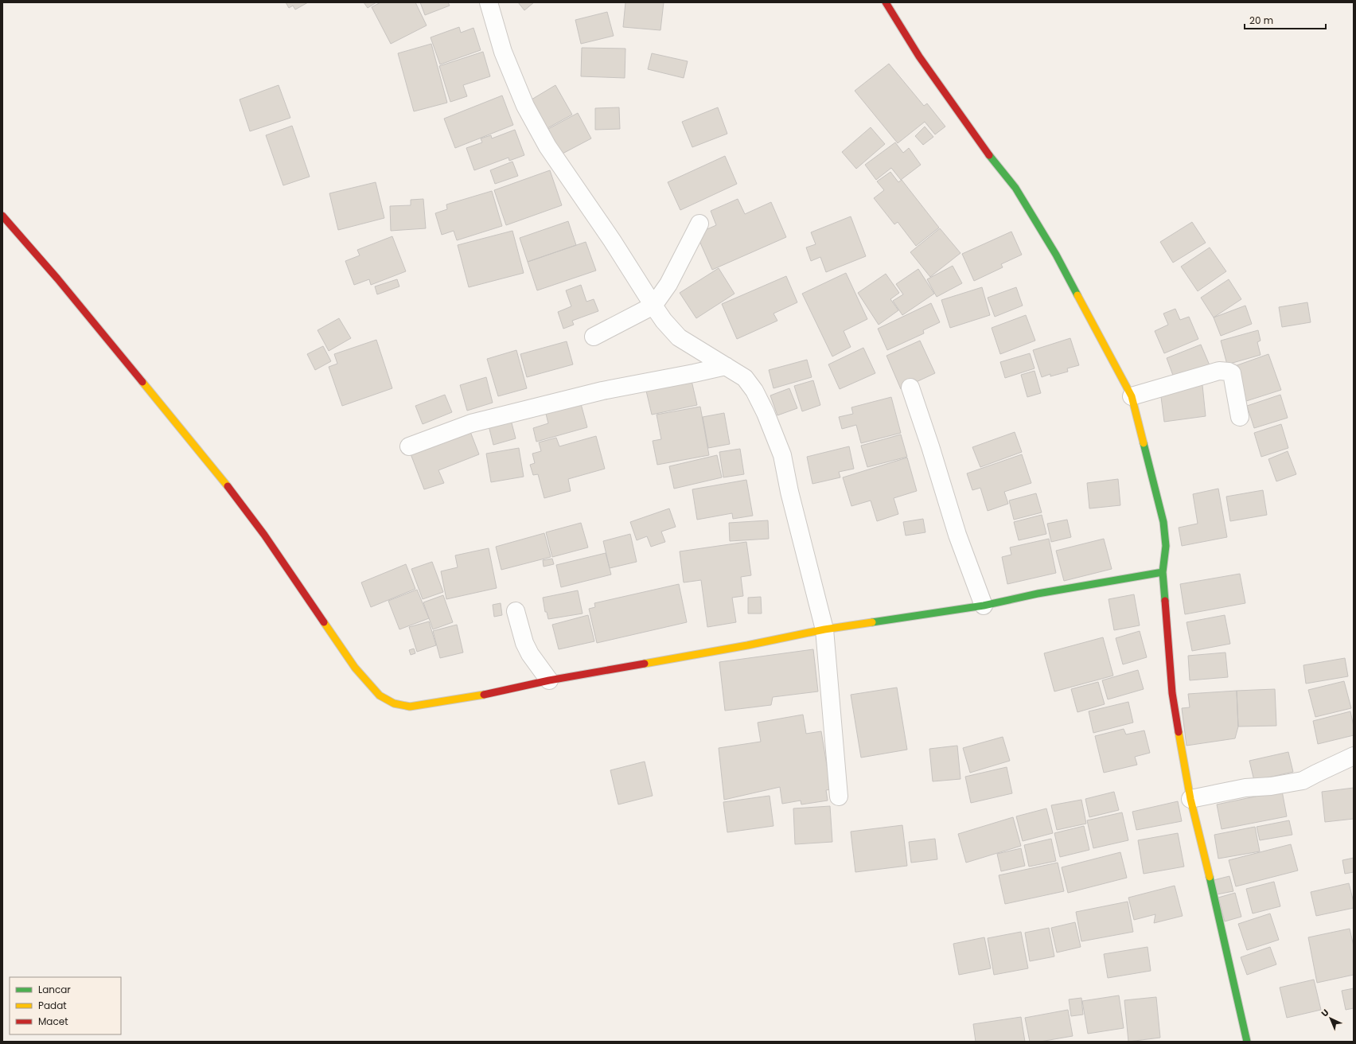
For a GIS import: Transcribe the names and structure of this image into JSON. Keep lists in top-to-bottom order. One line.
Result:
{"legend":["Lancar","Padat","Macet"],"scale_bar":"20 m","north":"top left"}
